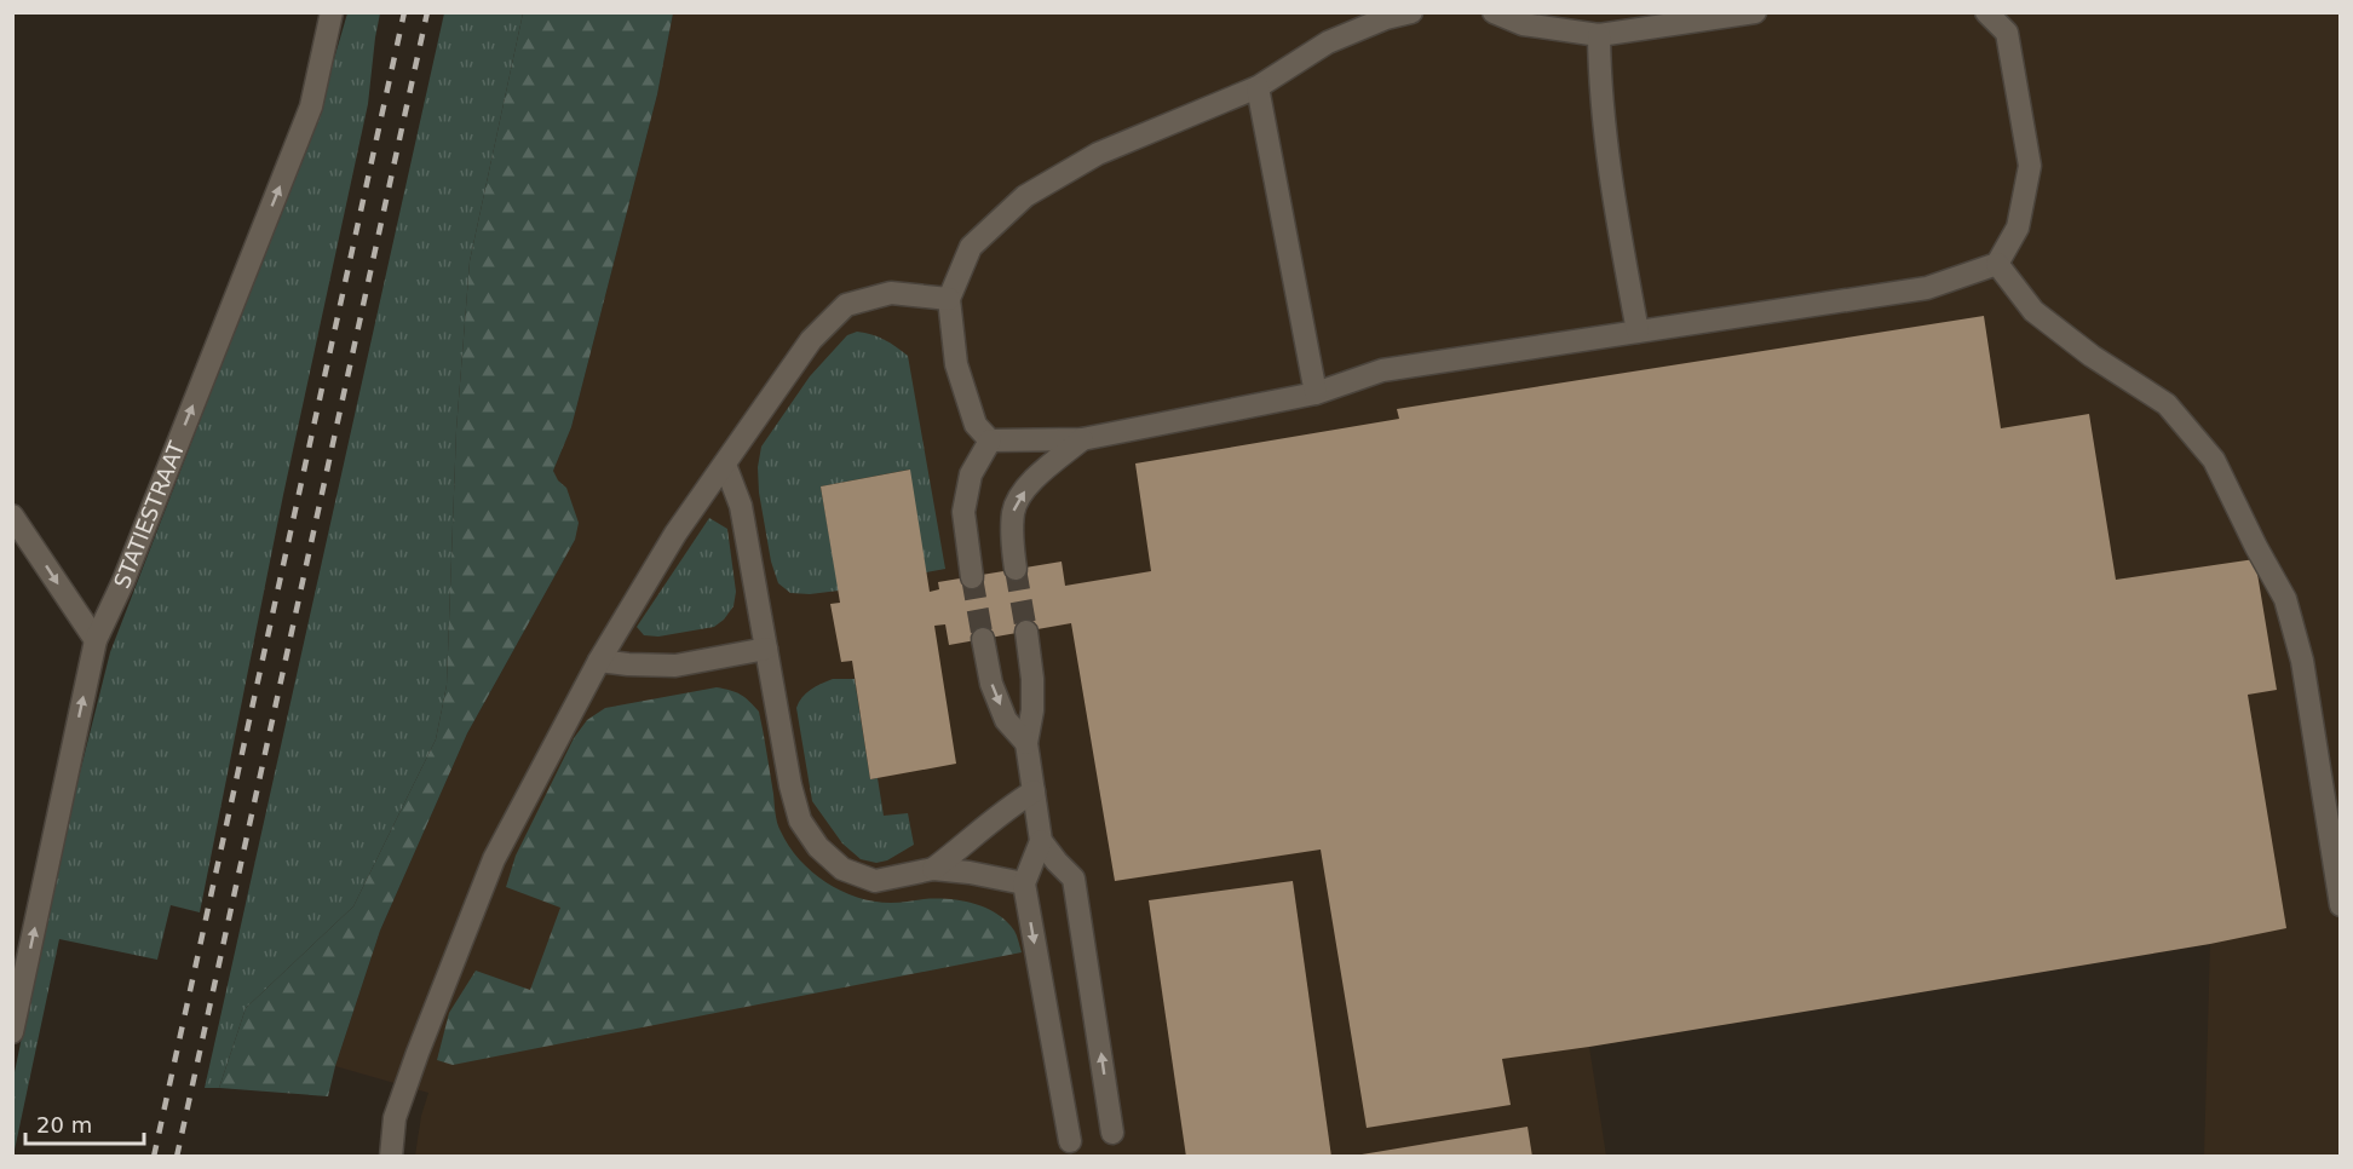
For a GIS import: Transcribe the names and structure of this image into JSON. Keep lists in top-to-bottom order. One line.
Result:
{"streets":{"street":["STATIESTRAAT"]},"one_way":["STATIESTRAAT"],"scale_bar":"20 m"}
